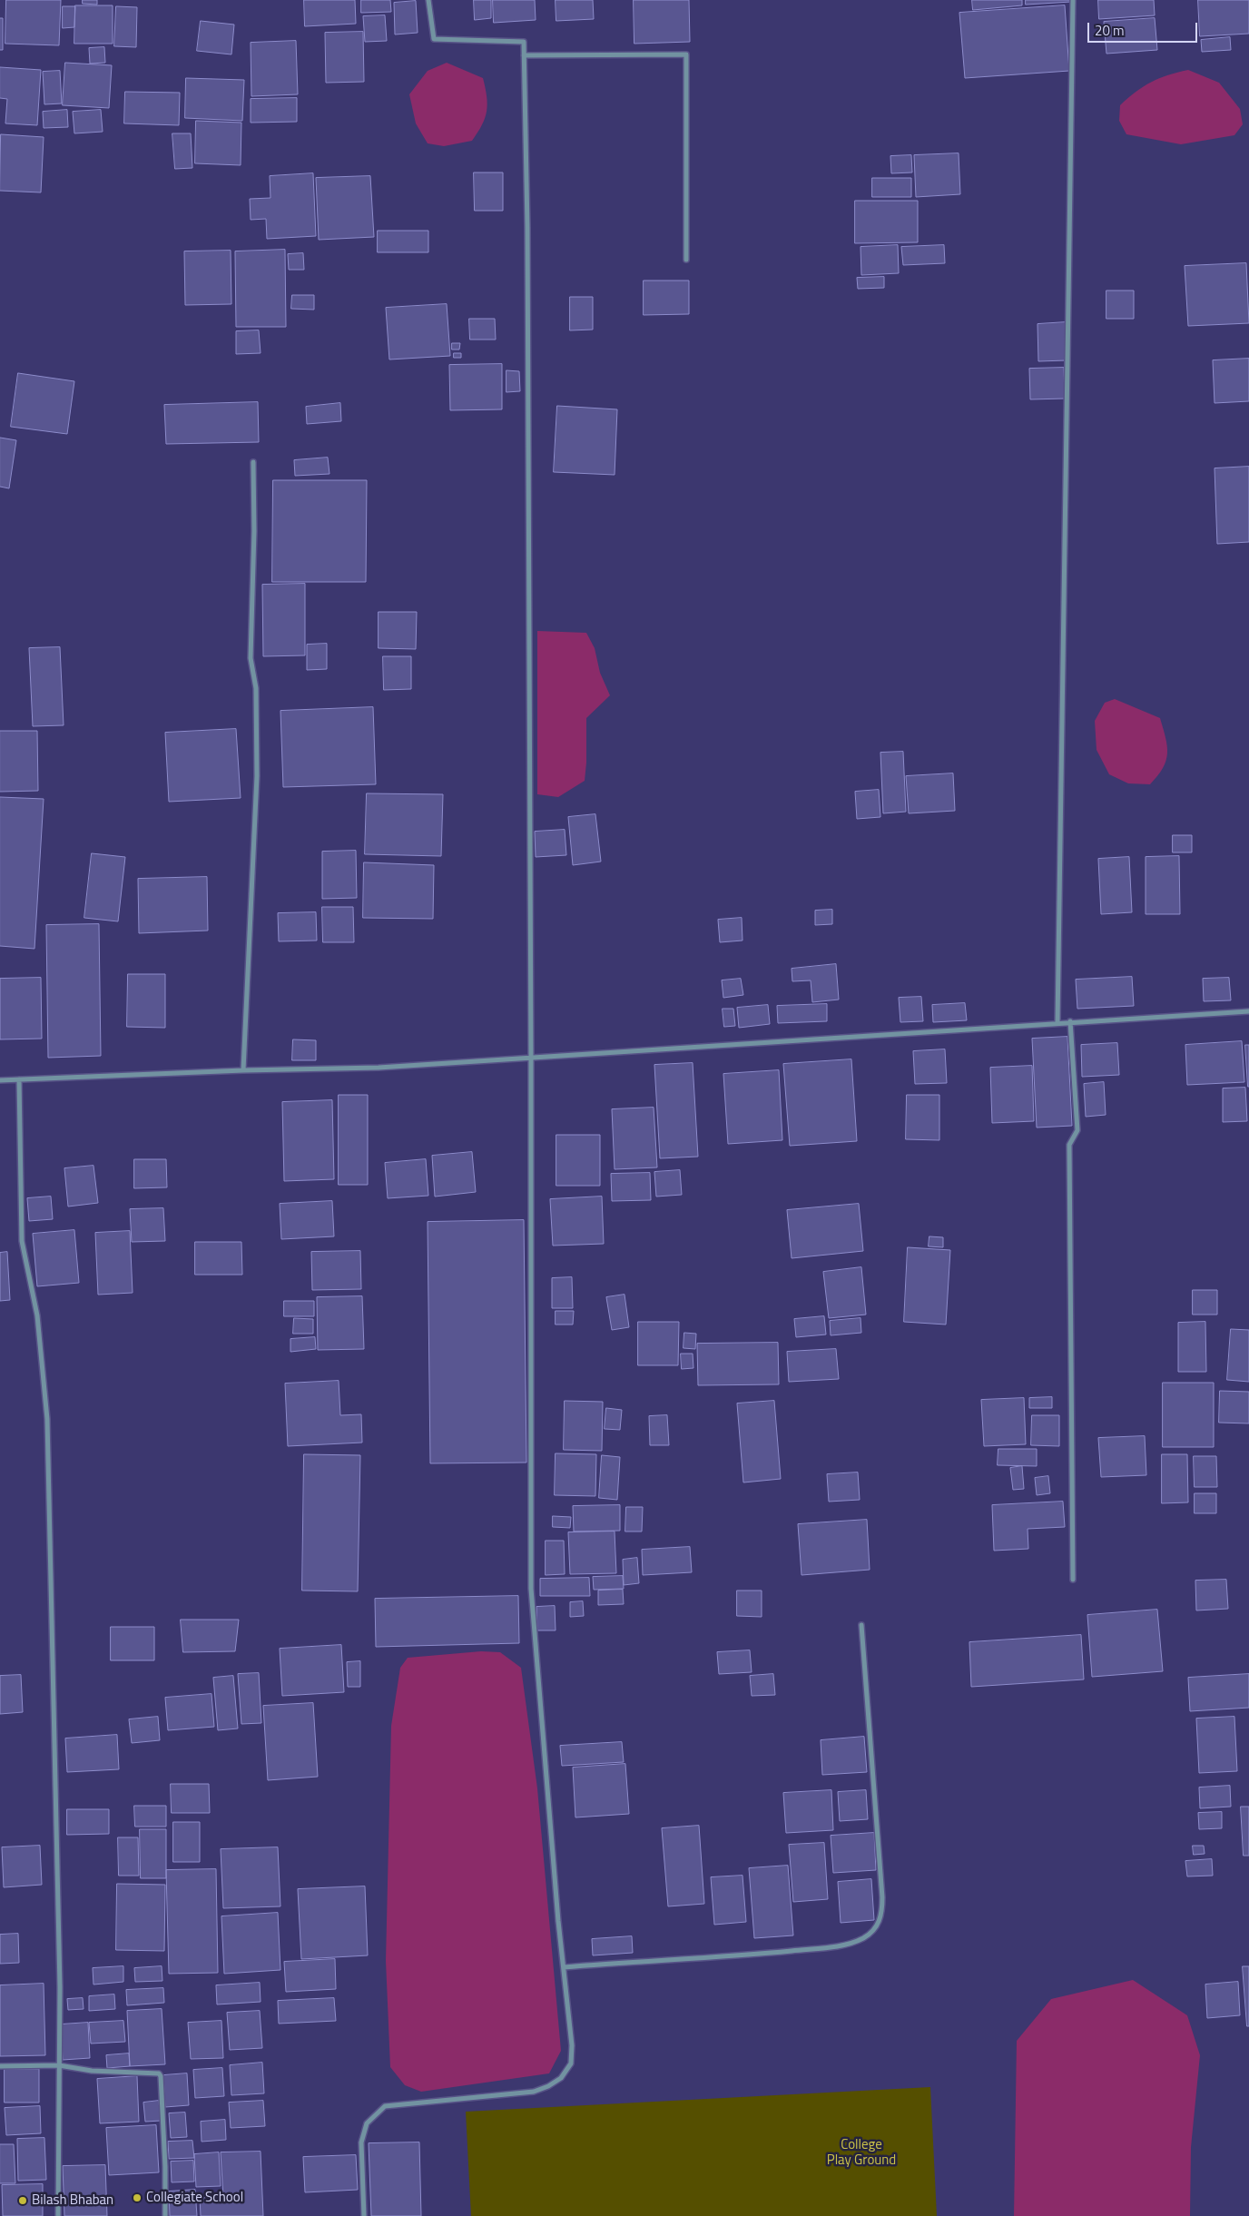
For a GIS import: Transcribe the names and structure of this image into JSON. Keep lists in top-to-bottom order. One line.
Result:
{"parks":["College Play Ground"],"places":["Collegiate School","Bilash Bhaban"],"scale_bar":"20 m"}
